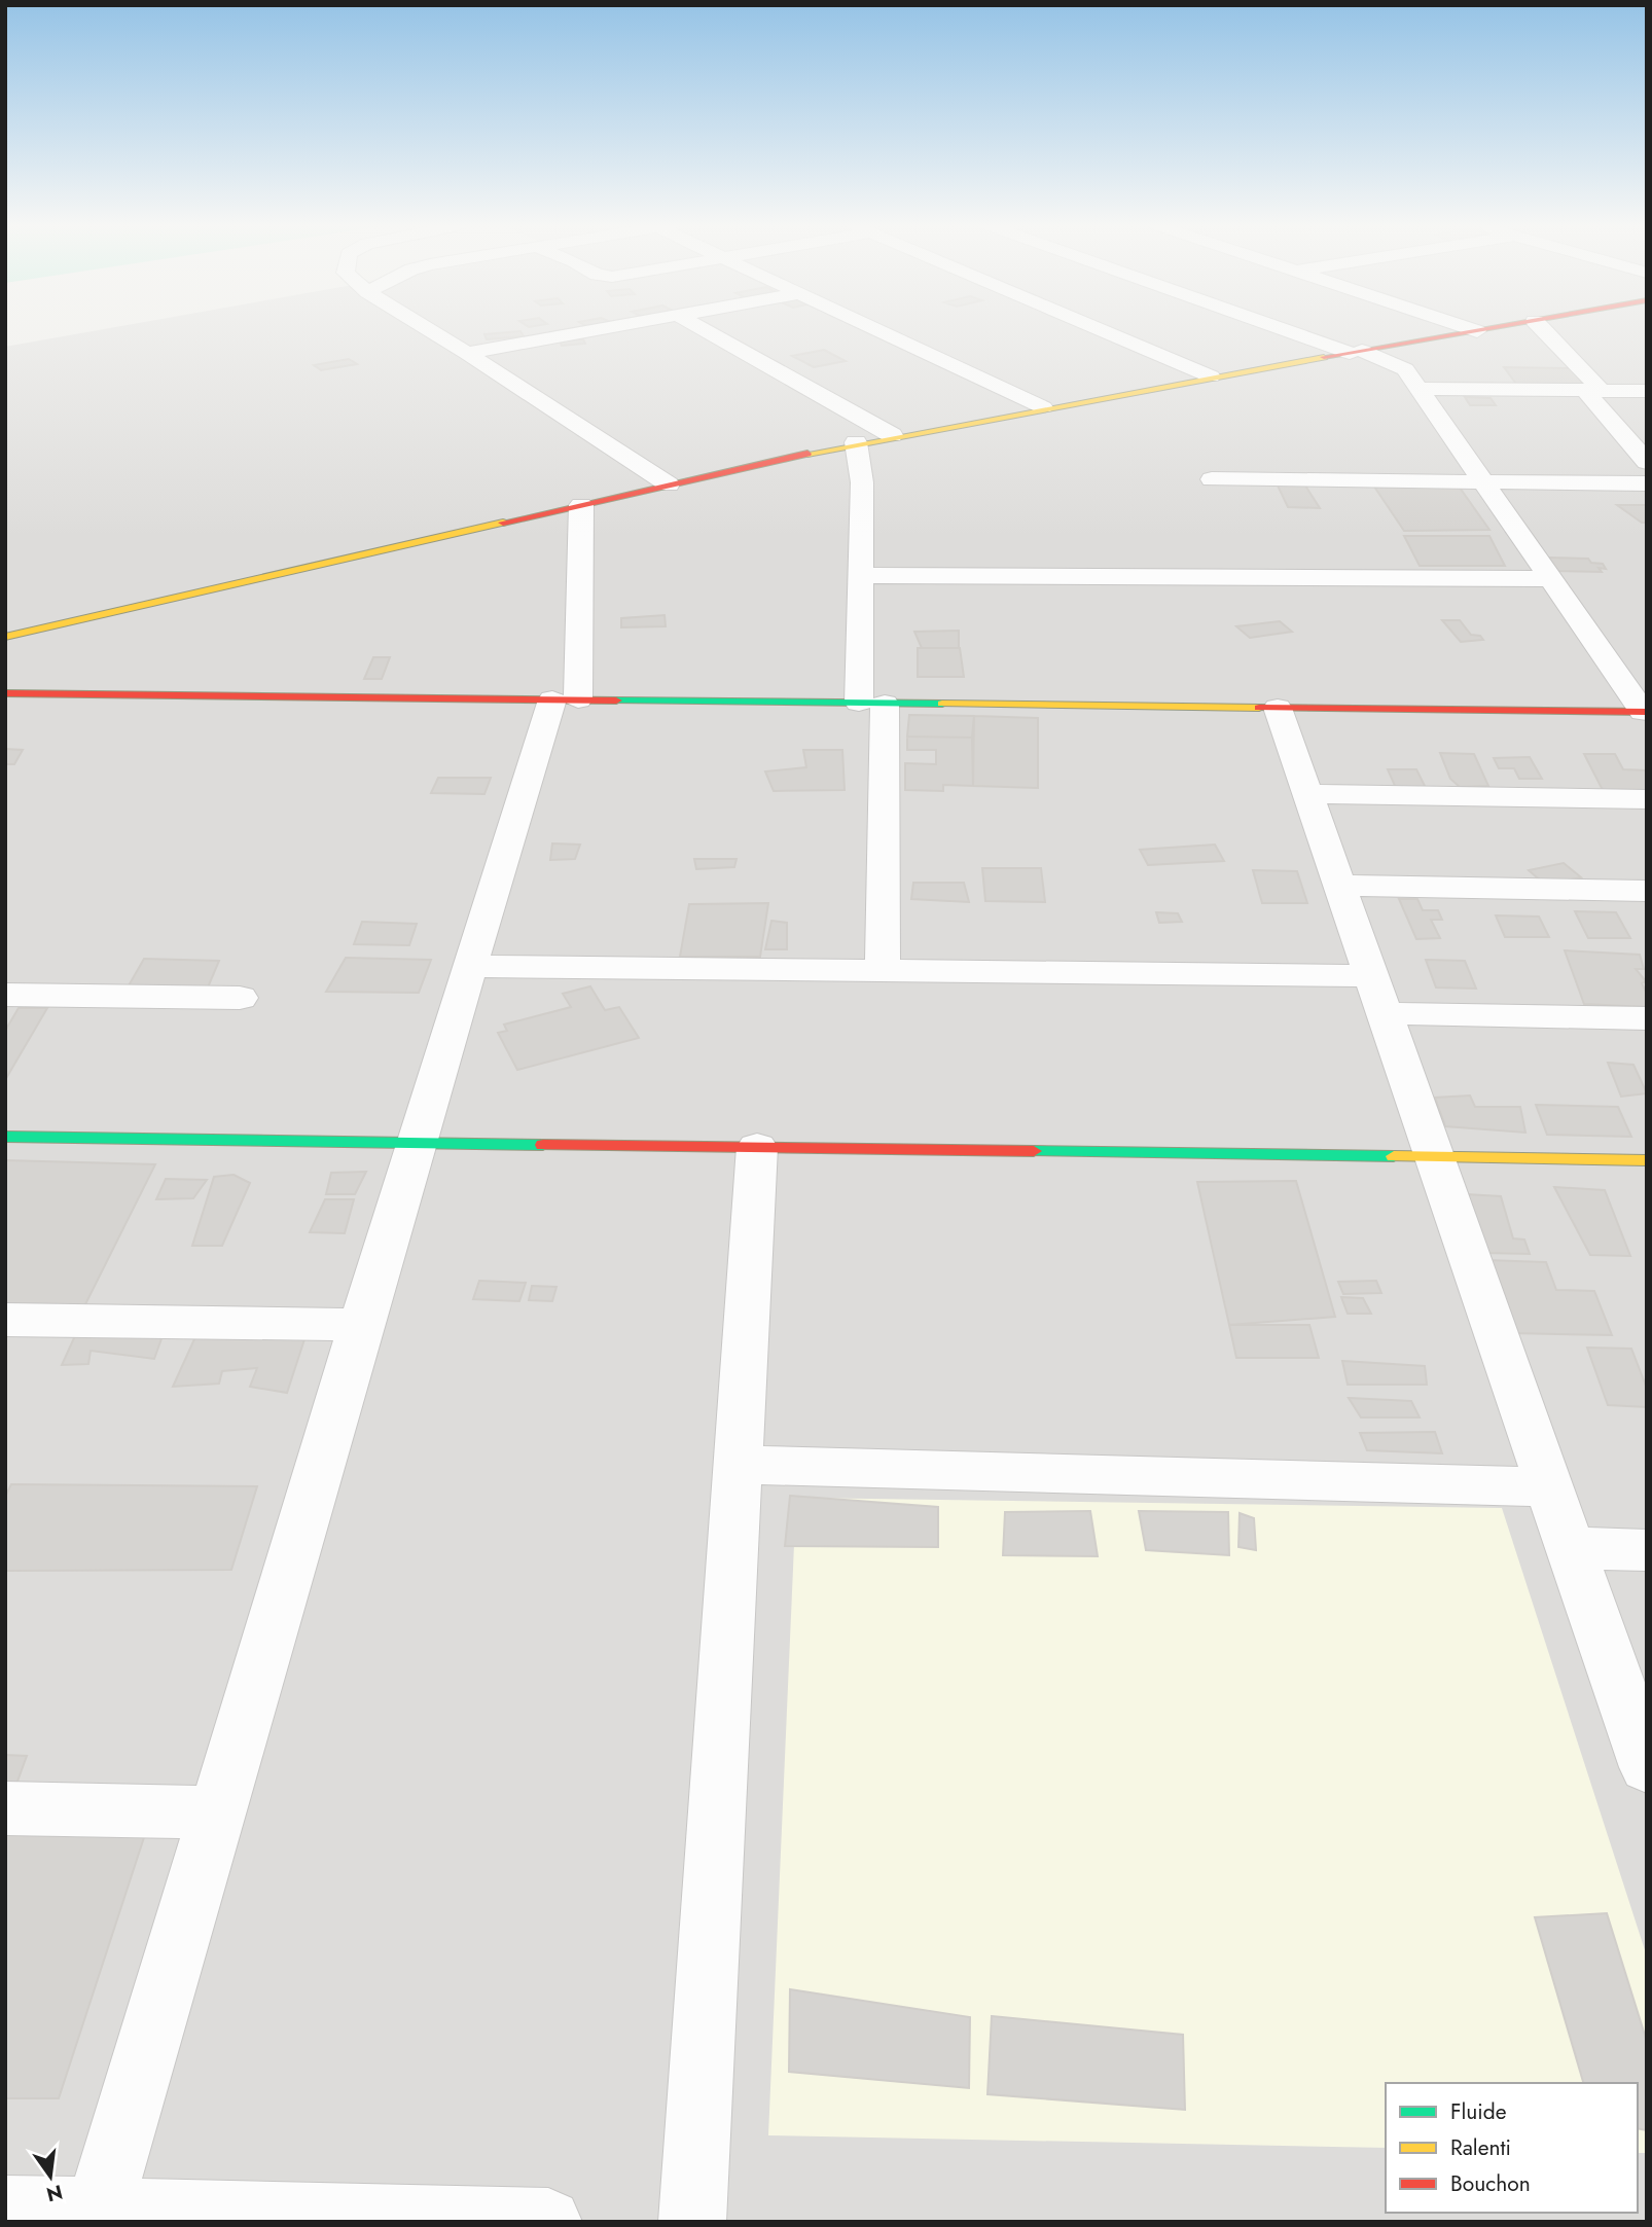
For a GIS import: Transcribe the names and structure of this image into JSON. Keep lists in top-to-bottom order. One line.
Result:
{"legend":["Fluide","Ralenti","Bouchon"],"north":"bottom"}
